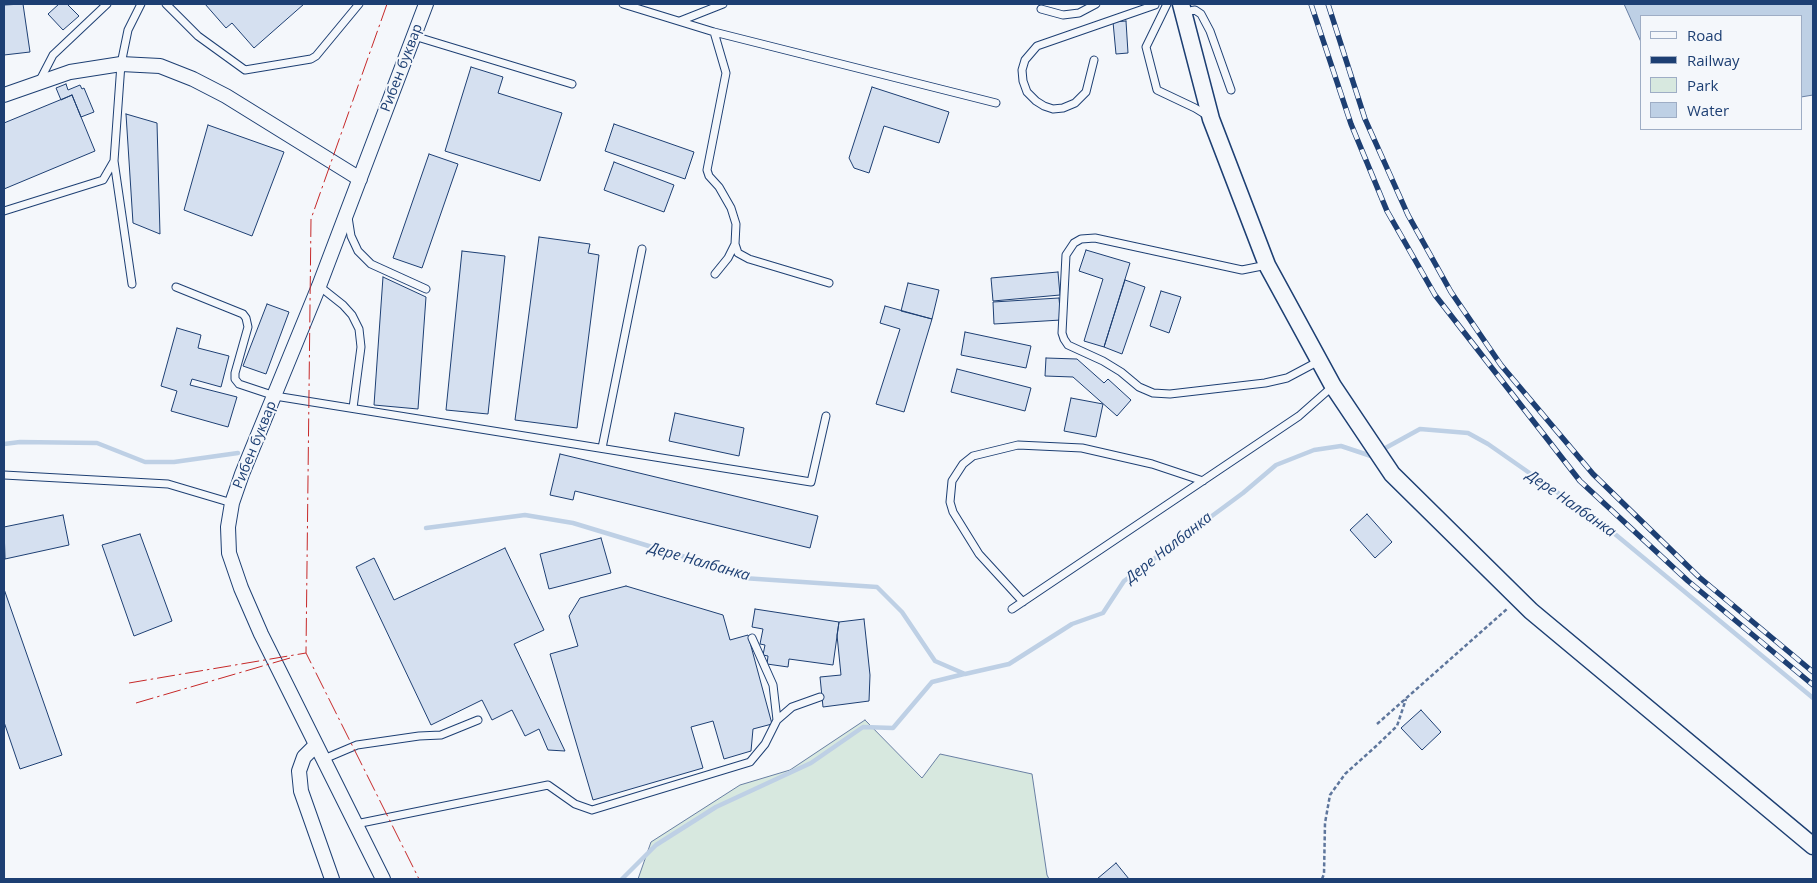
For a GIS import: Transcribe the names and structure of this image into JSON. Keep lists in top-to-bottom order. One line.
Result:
{"streets":{"street":["Рибен буквар"]},"water":["Дере Налбанка"],"legend":["Road","Railway","Park","Water"]}
